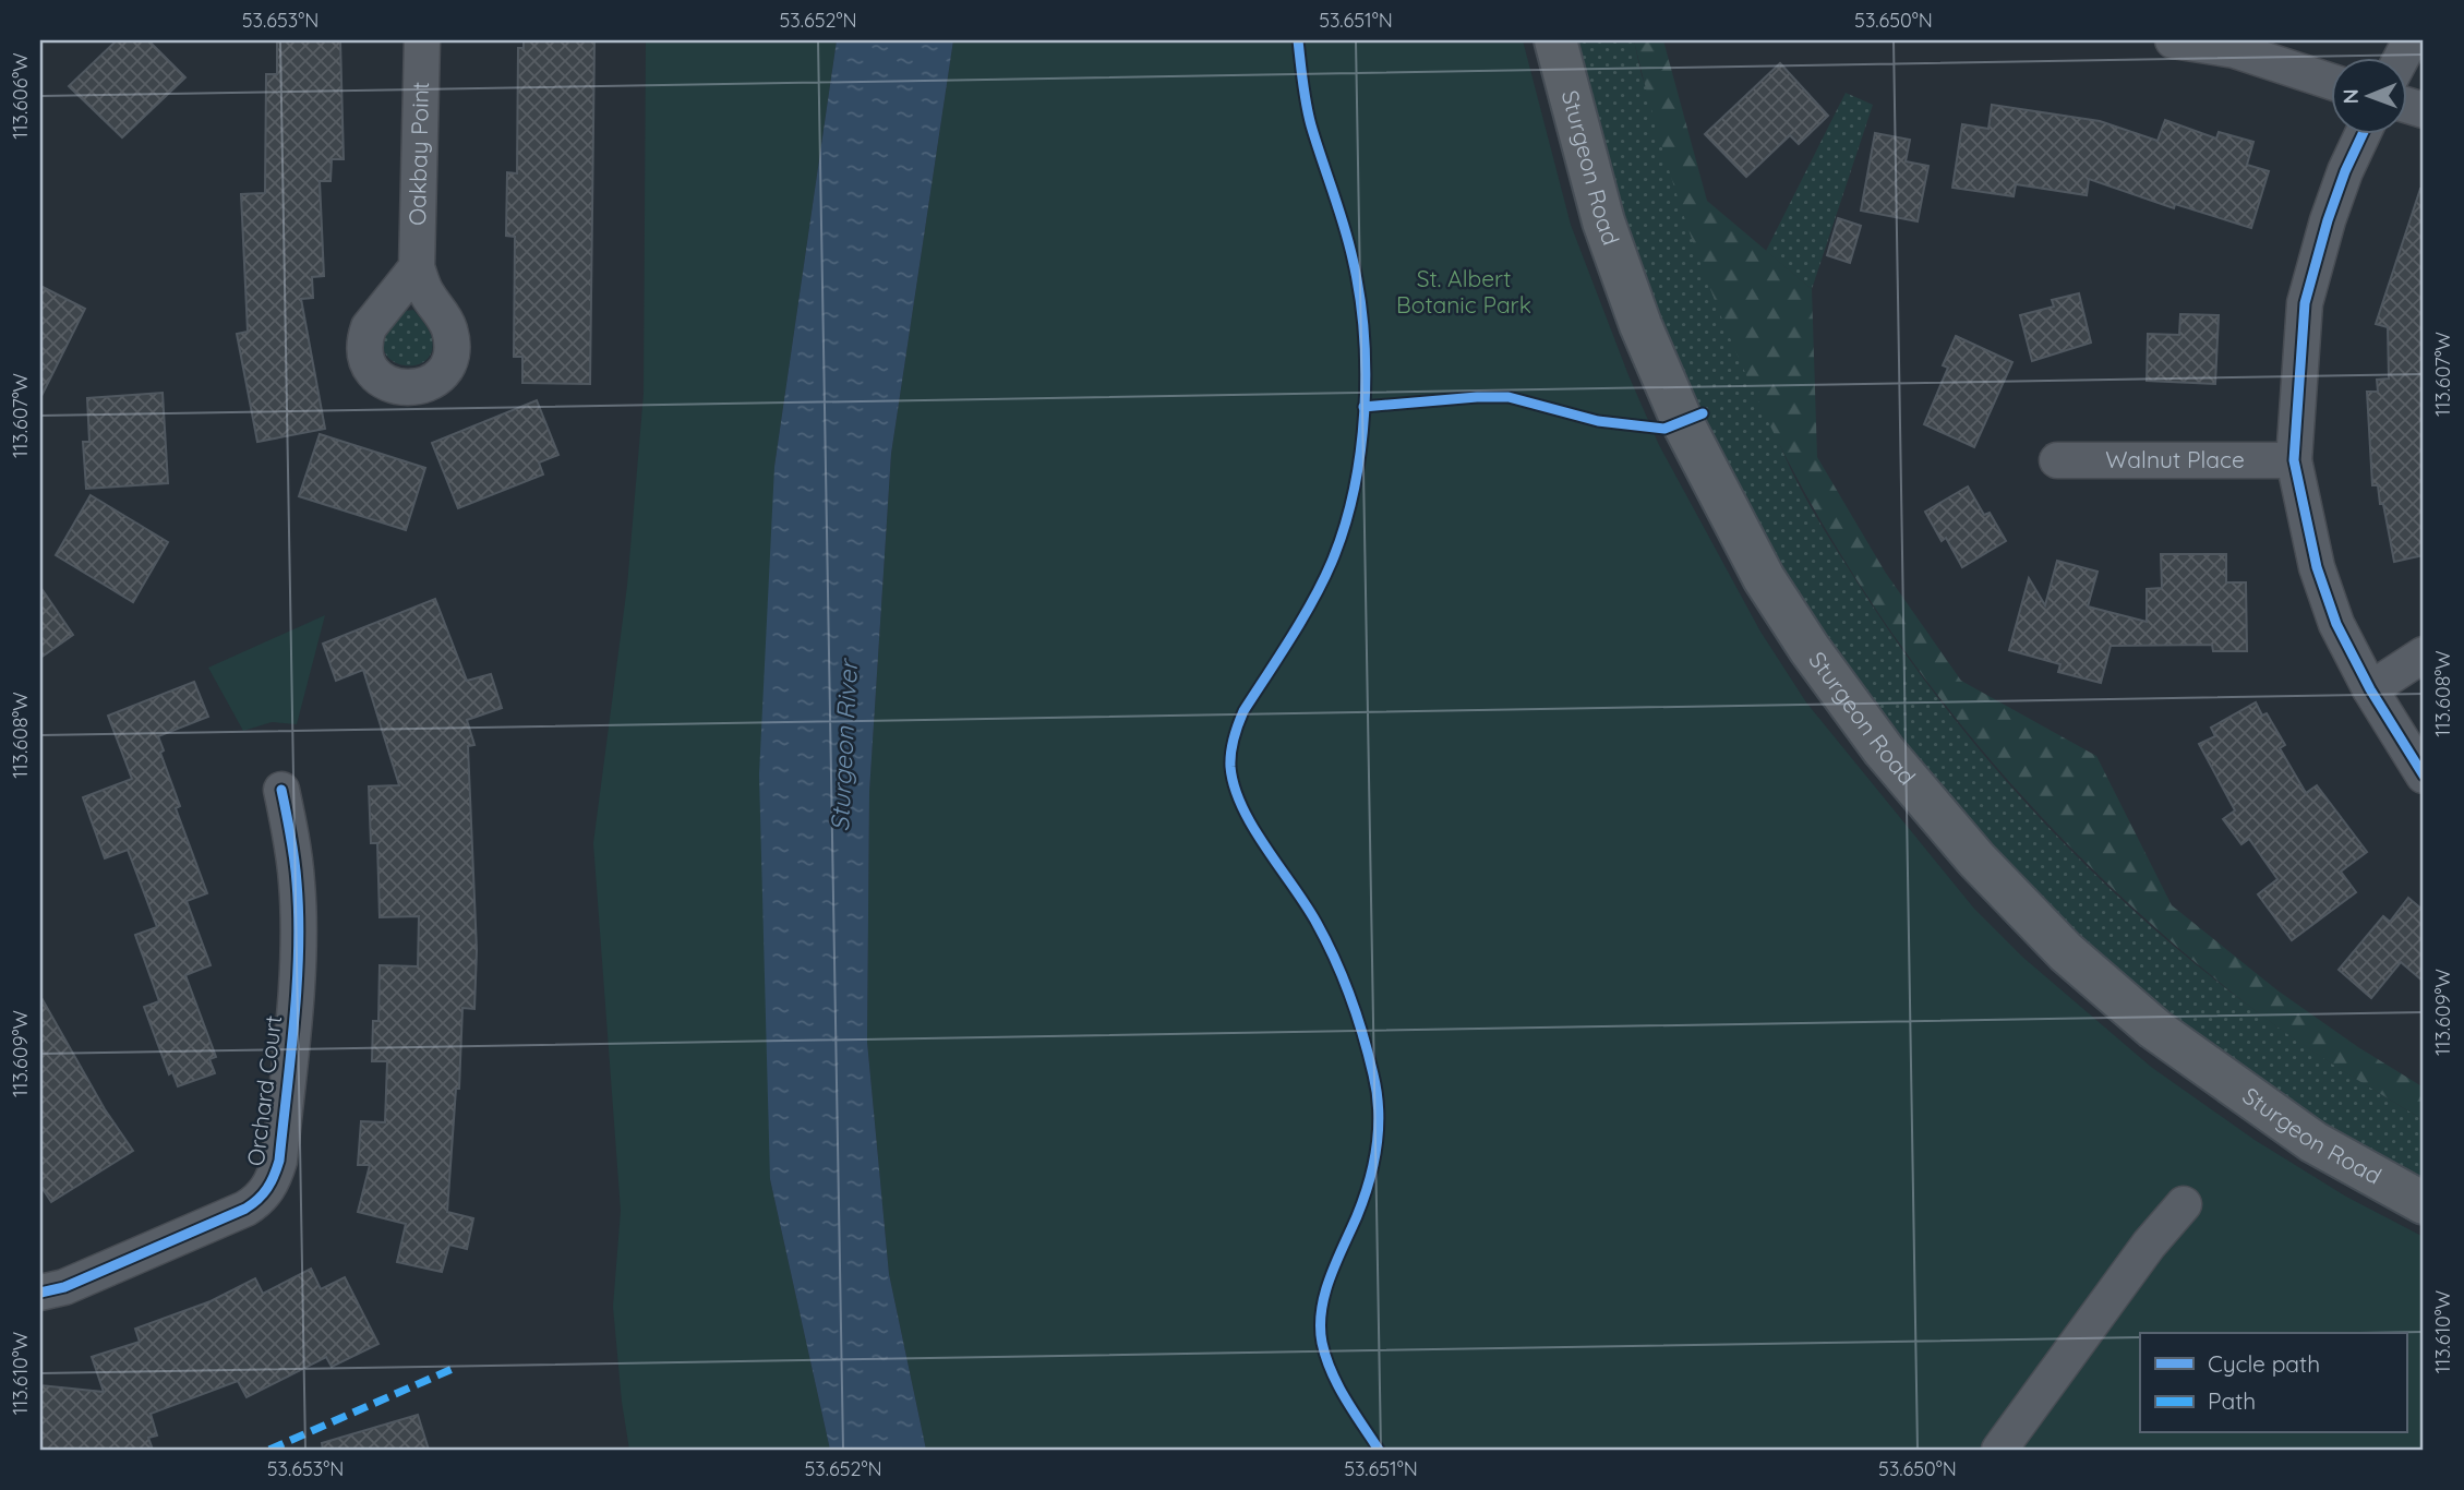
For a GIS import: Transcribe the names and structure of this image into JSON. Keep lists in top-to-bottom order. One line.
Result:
{"streets":{"main road":["Sturgeon Road"],"street":["Oakbay Point","Walnut Place","Orchard Court"]},"water":["Sturgeon River"],"parks":["St. Albert Botanic Park"],"legend":["Cycle path","Path"],"north":"left","coordinates":["53.653°N","53.652°N","53.651°N","53.650°N","113.606°W","113.607°W","113.608°W","113.609°W","113.610°W"]}
